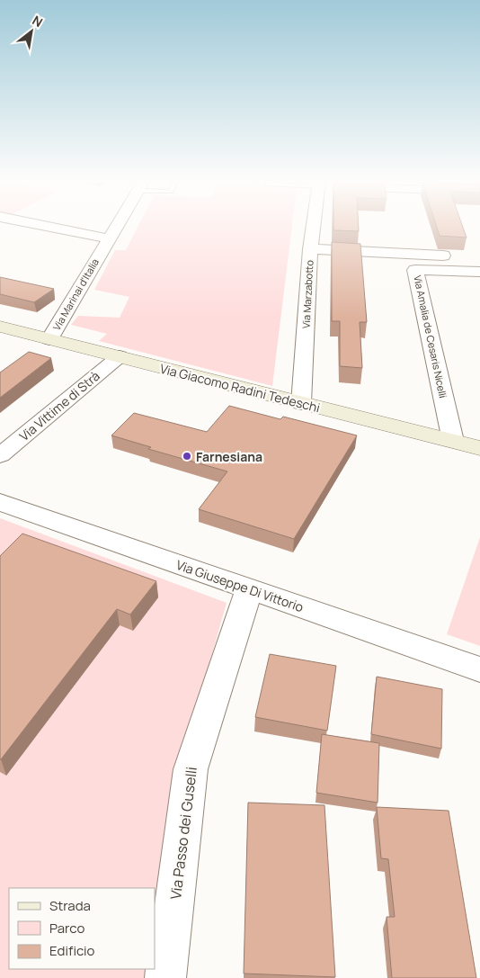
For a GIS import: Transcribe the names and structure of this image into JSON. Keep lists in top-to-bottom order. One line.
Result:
{"streets":{"main road":["Via Giacomo Radini Tedeschi"],"street":["Via Marinai d'Italia","Via Marzabotto","Via Amalia de Cesaris Nicelli","Via Vittime di Strà","Via Giuseppe Di Vittorio","Via Passo dei Guselli"]},"crossings":[["Via Marinai d'Italia","Via Giacomo Radini Tedeschi"],["Via Marzabotto","Via Giacomo Radini Tedeschi"],["Via Amalia de Cesaris Nicelli","Via Giacomo Radini Tedeschi"],["Via Giacomo Radini Tedeschi","Via Vittime di Strà"],["Via Giuseppe Di Vittorio","Via Passo dei Guselli"]],"places":["Farnesiana"],"legend":["Strada","Parco","Edificio"],"north":"top right"}
